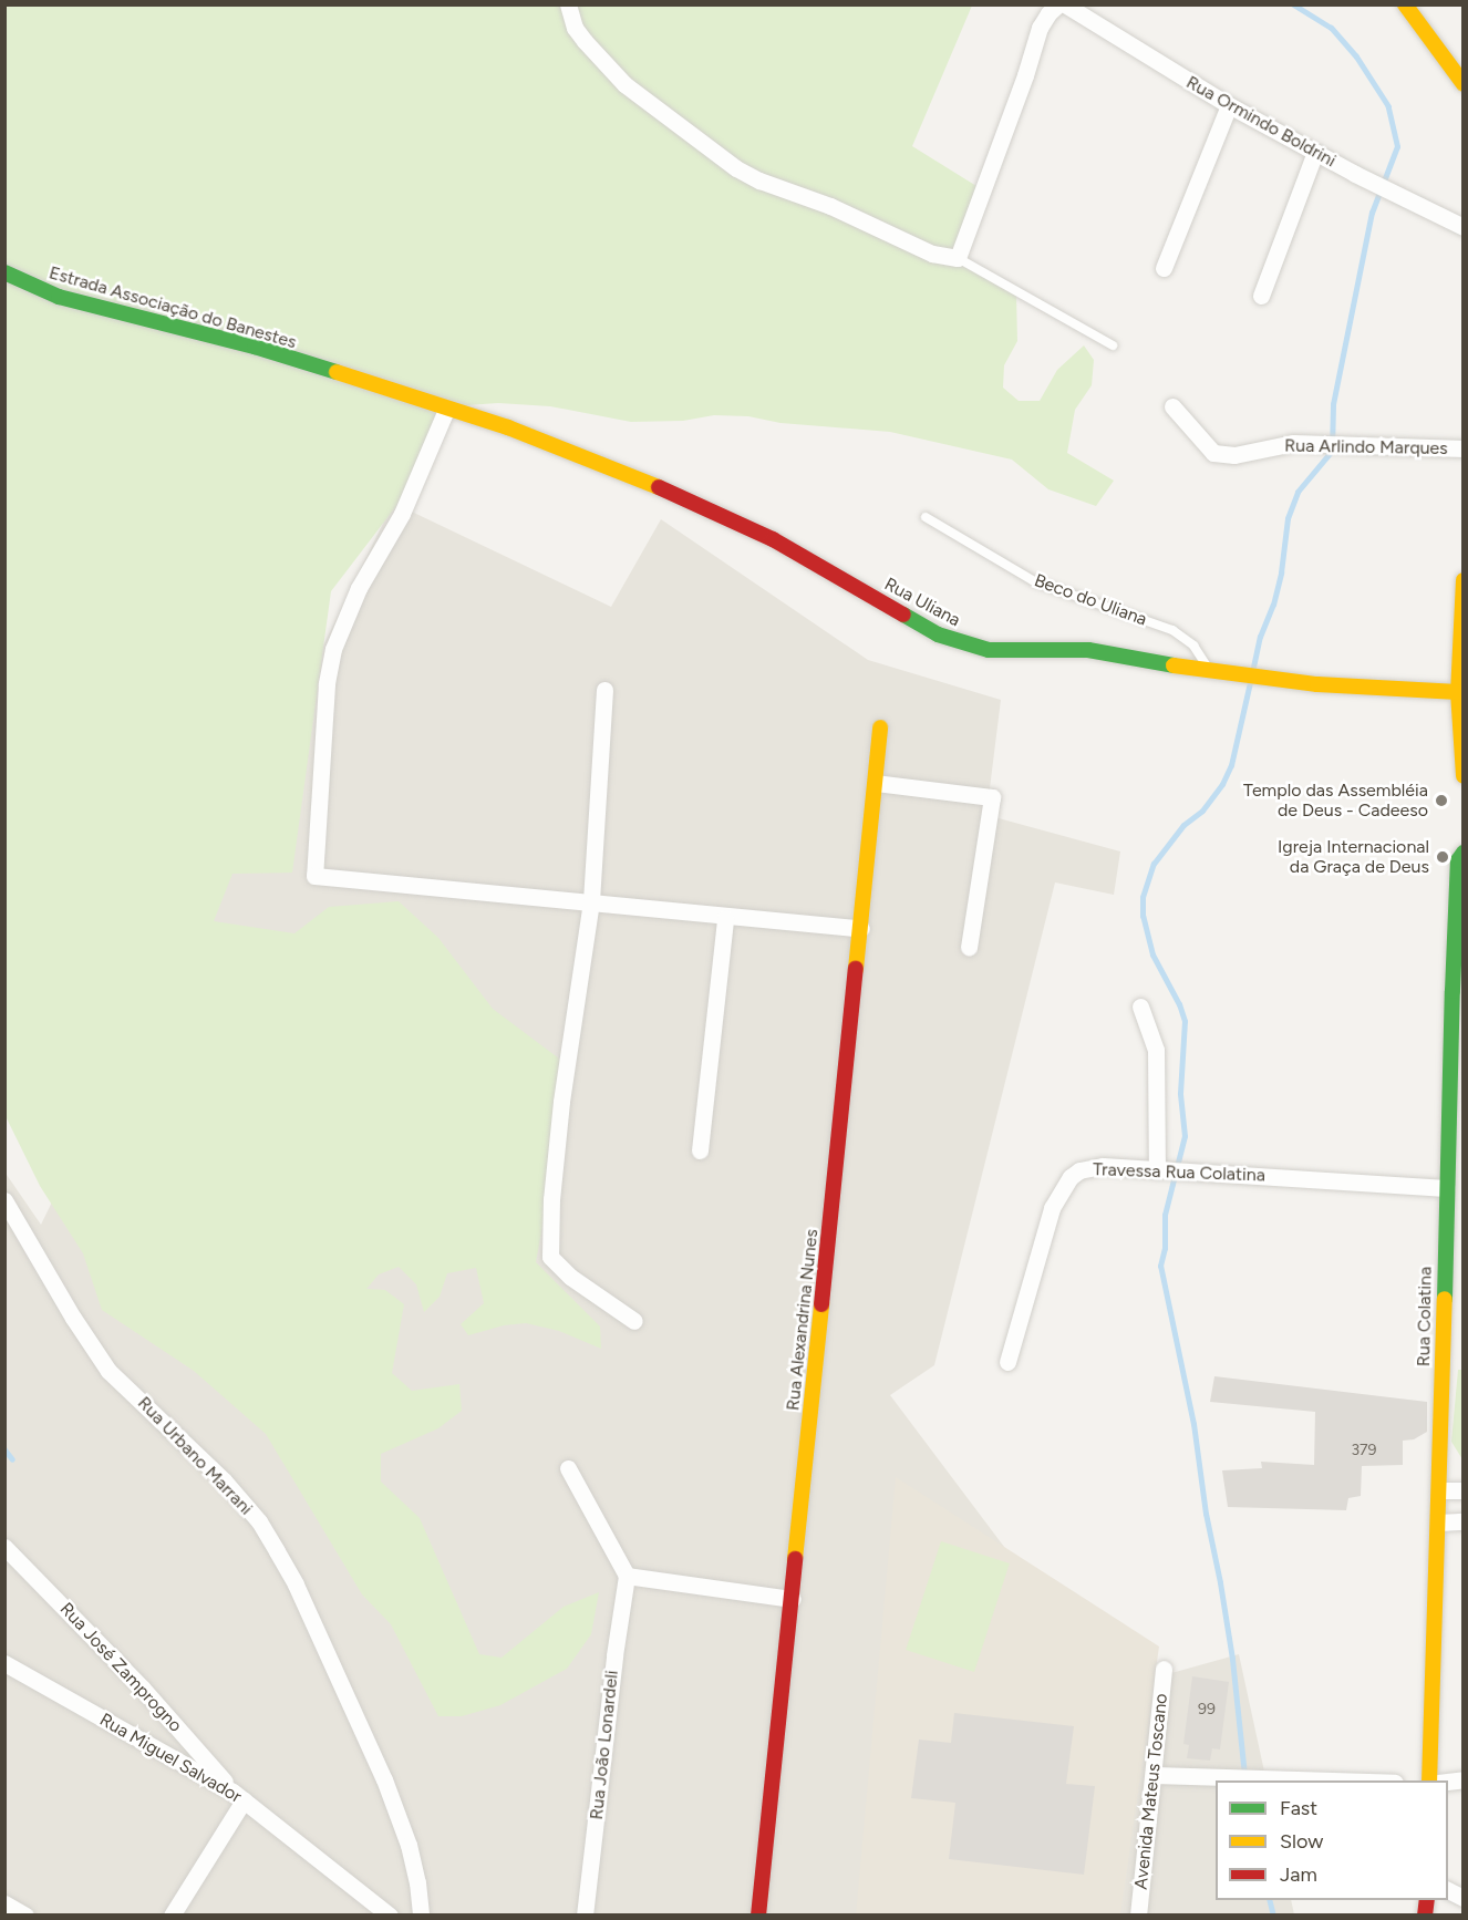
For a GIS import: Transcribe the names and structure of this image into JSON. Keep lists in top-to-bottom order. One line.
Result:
{"streets":{"street":["Rua Ormindo Boldrini","Estrada Associação do Banestes","Rua Arlindo Marques","Rua Uliana","Travessa Rua Colatina","Rua Colatina","Rua Alexandrina Nunes","Rua Urbano Marrani","Rua José Zamprogno","Rua João Lonardeli","Rua Miguel Salvador","Avenida Mateus Toscano"],"lane":["Beco do Uliana"]},"crossings":[["Estrada Associação do Banestes","Rua Uliana"],["Beco do Uliana","Rua Uliana"],["Travessa Rua Colatina","Rua Colatina"],["Rua José Zamprogno","Rua Miguel Salvador"]],"places":["Templo das Assembléia de Deus - Cadeeso","Igreja Internacional da Graça de Deus"],"house_numbers":["379","99"],"legend":["Fast","Slow","Jam"]}
